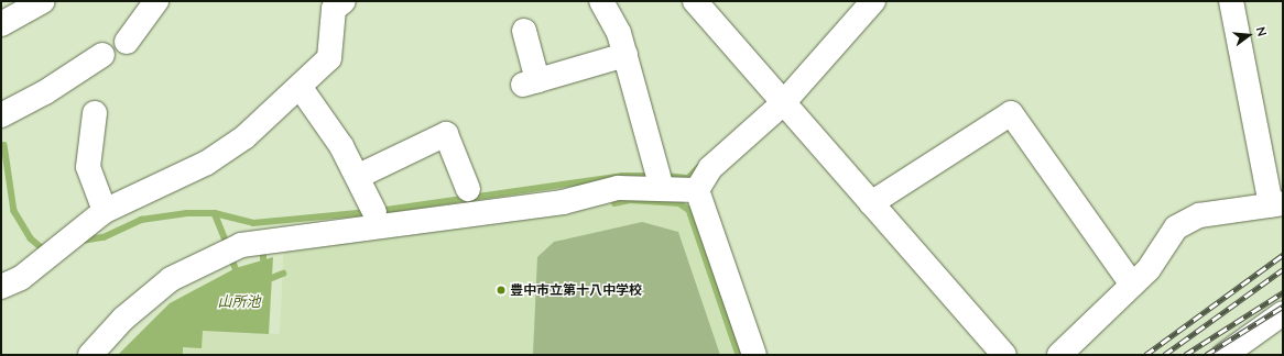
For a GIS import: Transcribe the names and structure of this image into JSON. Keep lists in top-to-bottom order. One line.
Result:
{"water":["山所池"],"places":["豊中市立第十八中学校"],"north":"right"}
